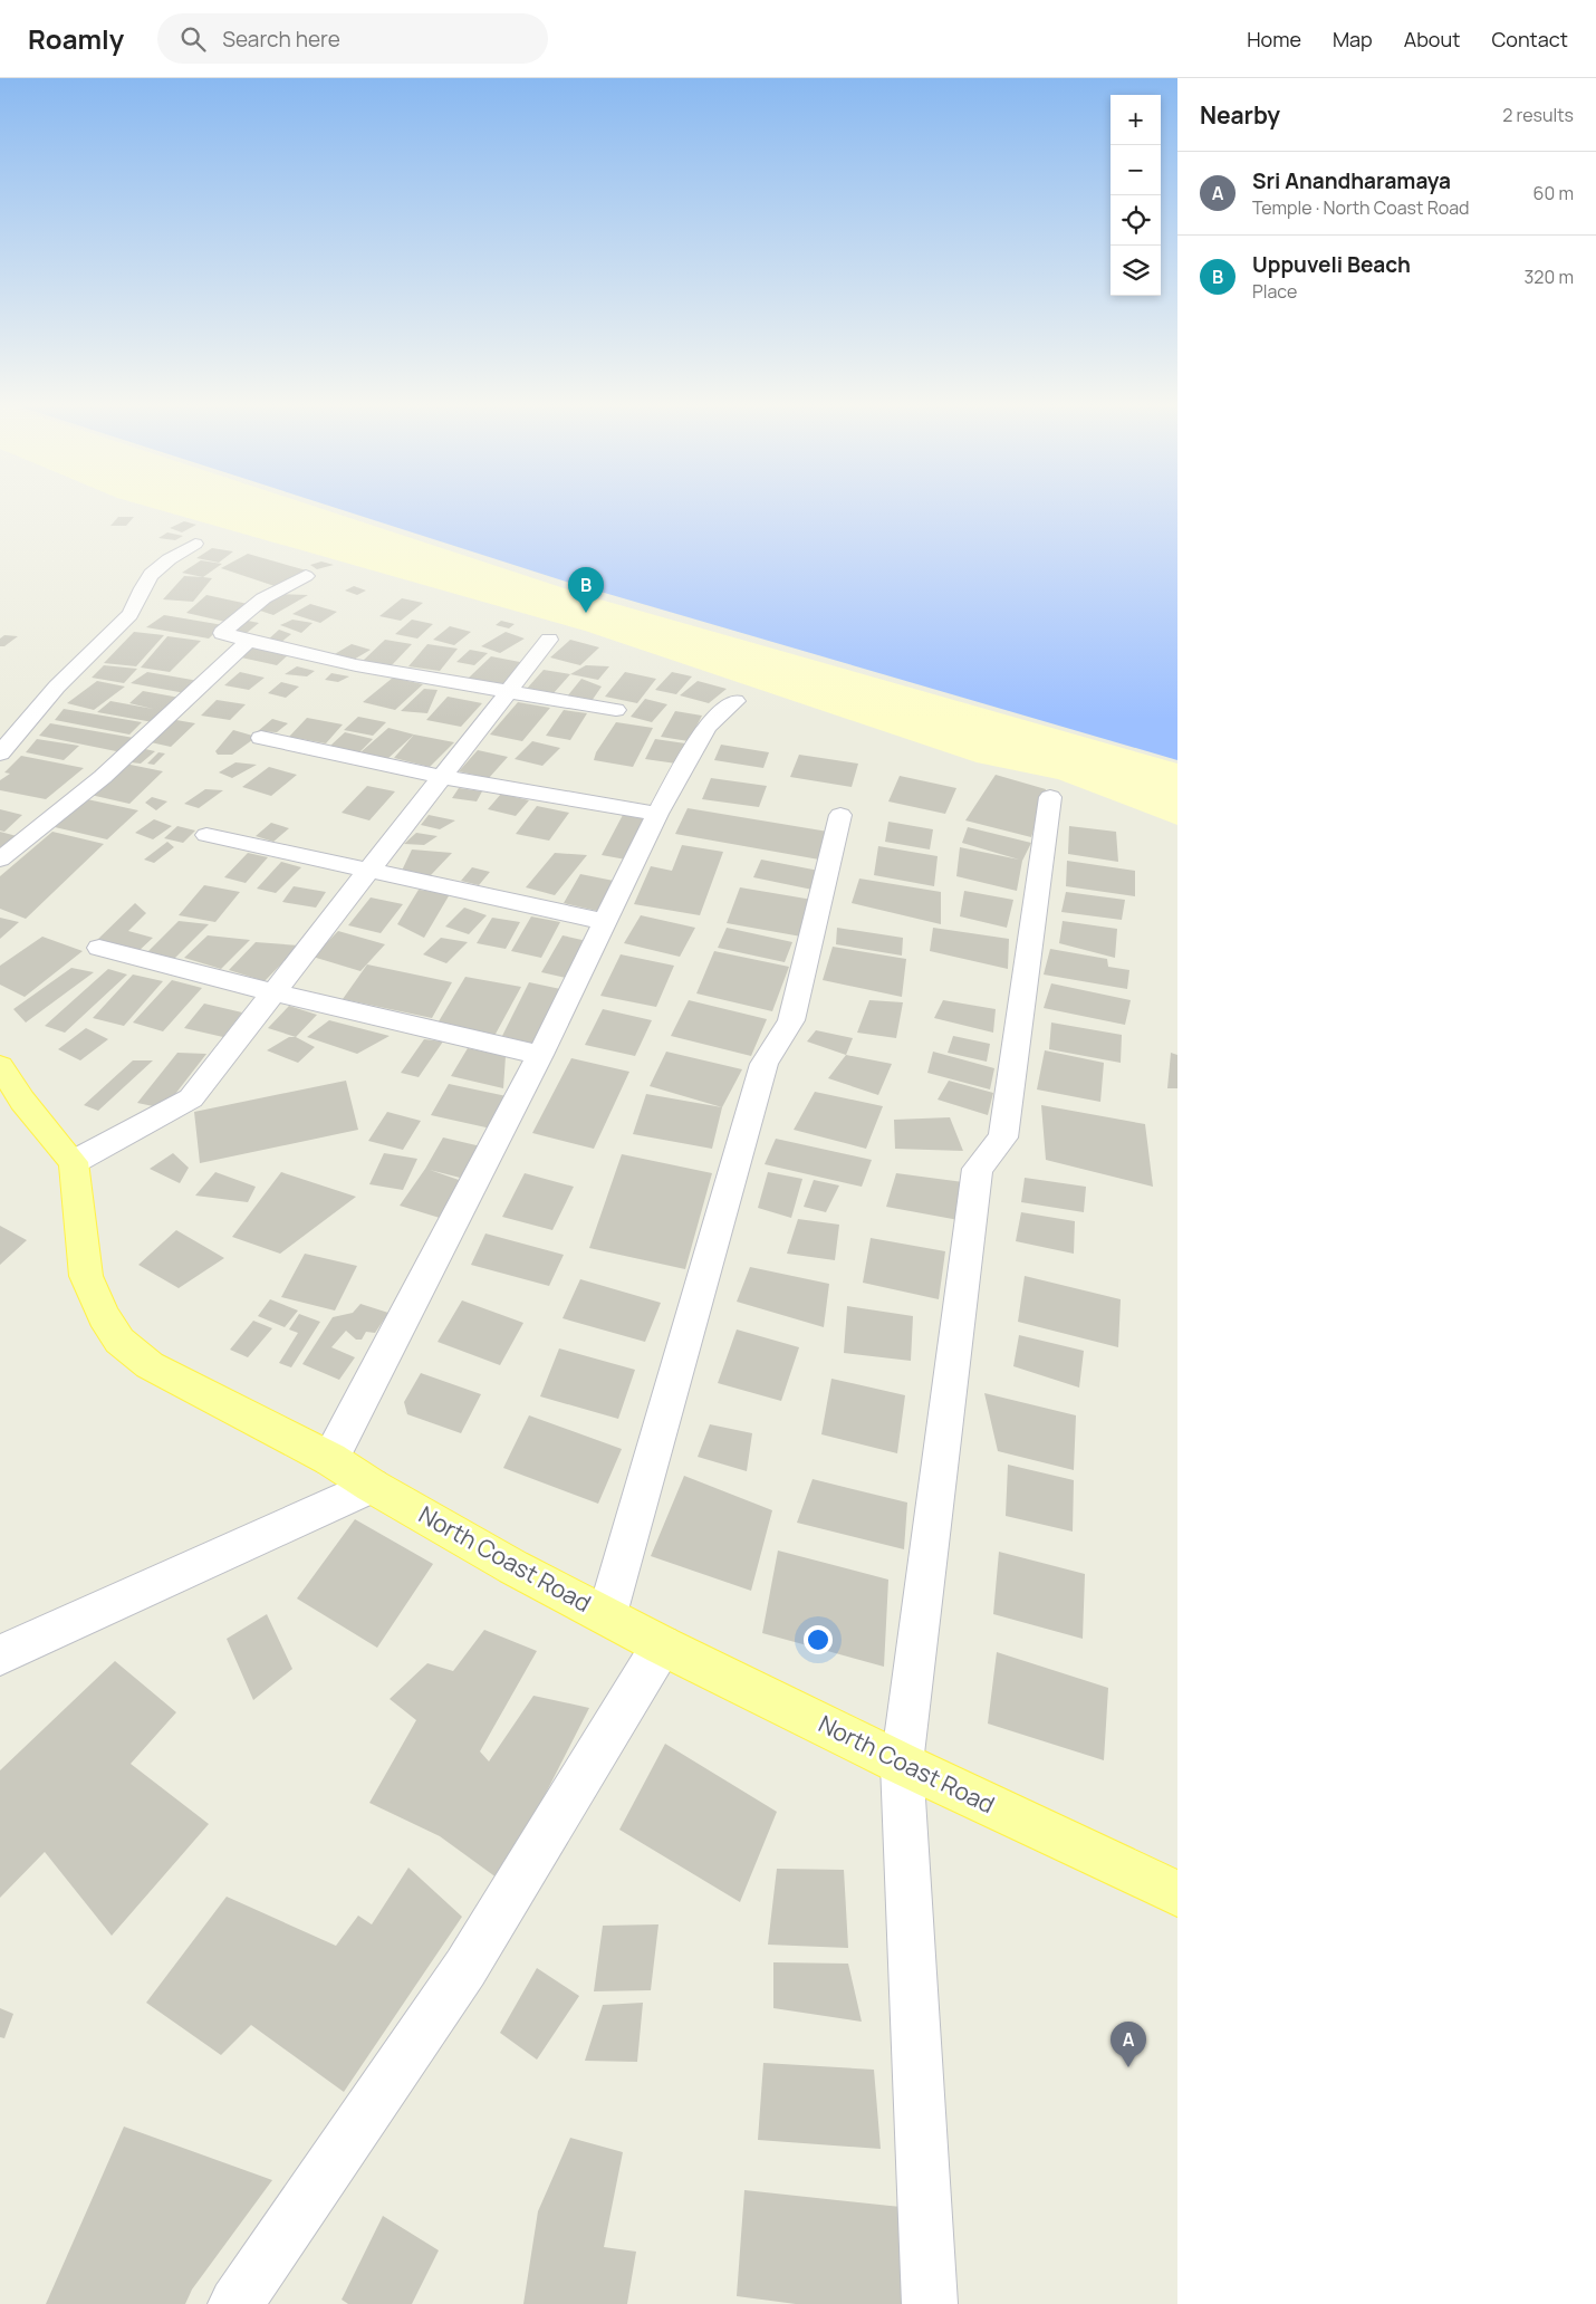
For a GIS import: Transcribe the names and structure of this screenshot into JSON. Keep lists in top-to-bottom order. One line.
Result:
{"streets":{"main road":["North Coast Road"]},"page":{"header":"Roamly","search":"Search here","nav":["Home","Map","About","Contact"],"heading":["Nearby","2 results"],"map_buttons":["+","−"],"list":[{"mark":"A","name":"Sri Anandharamaya","note":"Temple · North Coast Road","value":"60 m"},{"mark":"B","name":"Uppuveli Beach","note":"Place","value":"320 m"}],"pins":["B","A"]}}
